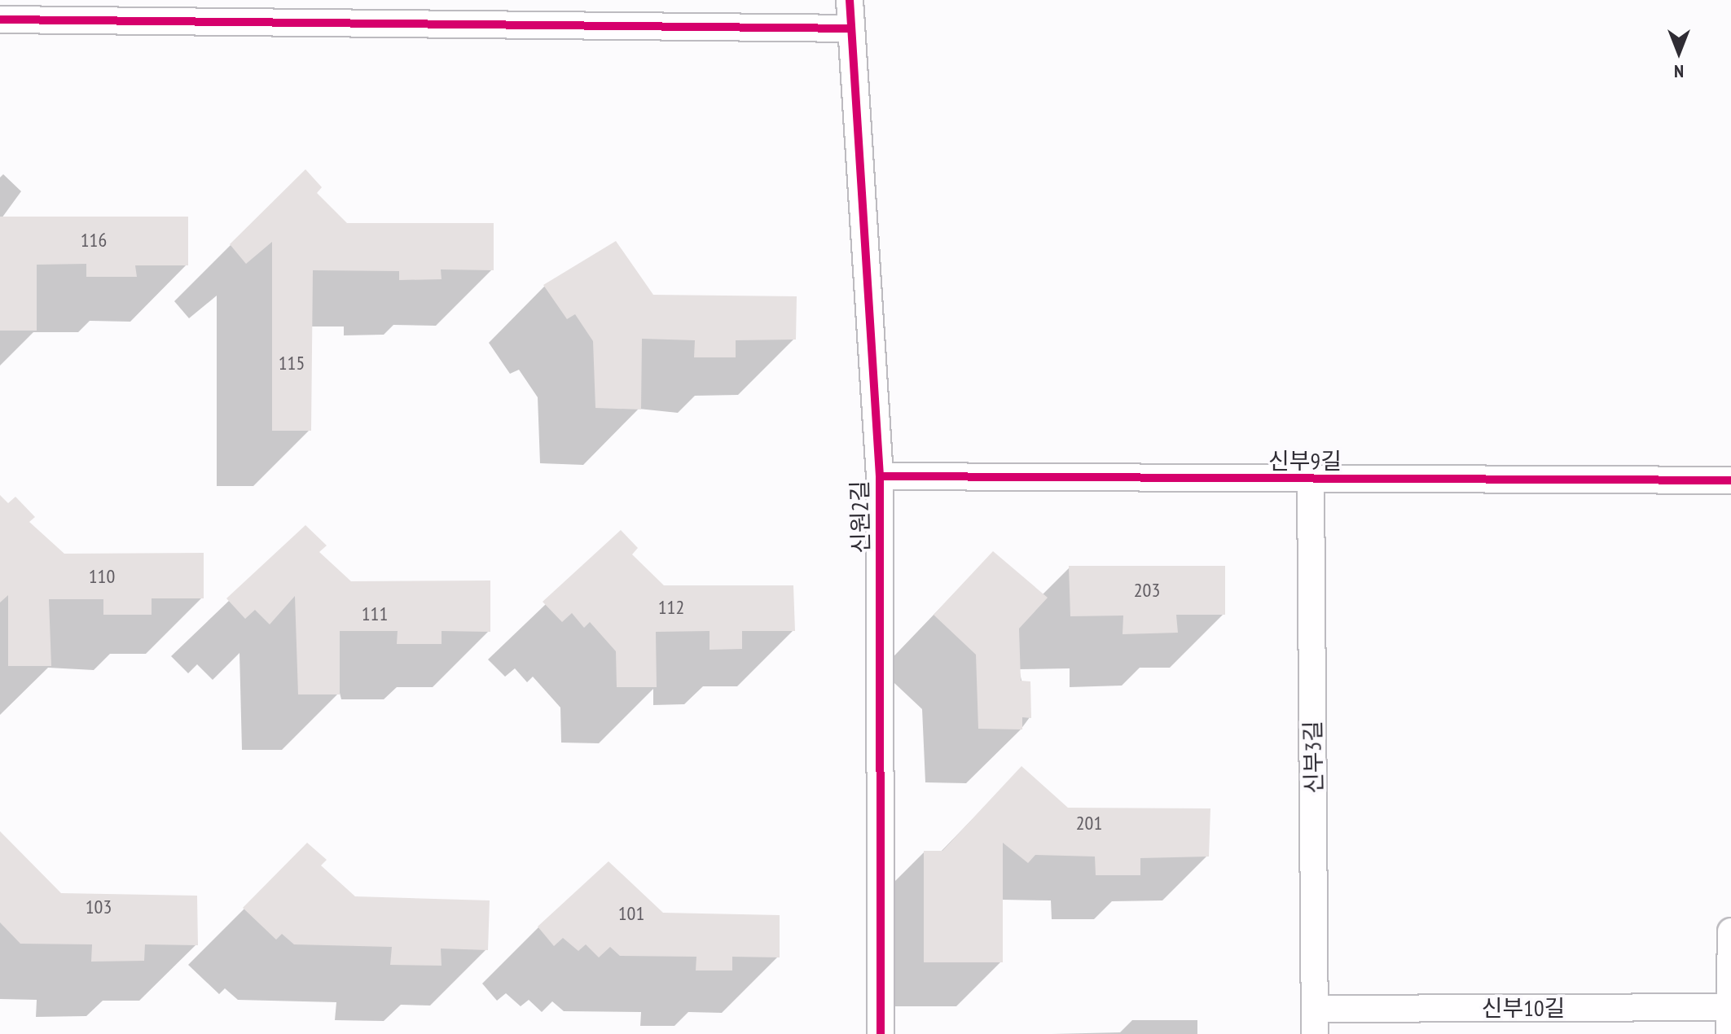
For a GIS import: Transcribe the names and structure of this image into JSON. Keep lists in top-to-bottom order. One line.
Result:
{"streets":{"street":["신부9길","신원2길","신부3길","신부10길"]},"crossings":[["신부9길","신원2길"],["신부9길","신부3길"],["신부3길","신부10길"]],"house_numbers":["116","115","110","203","112","111","201","103","101"],"north":"bottom"}
